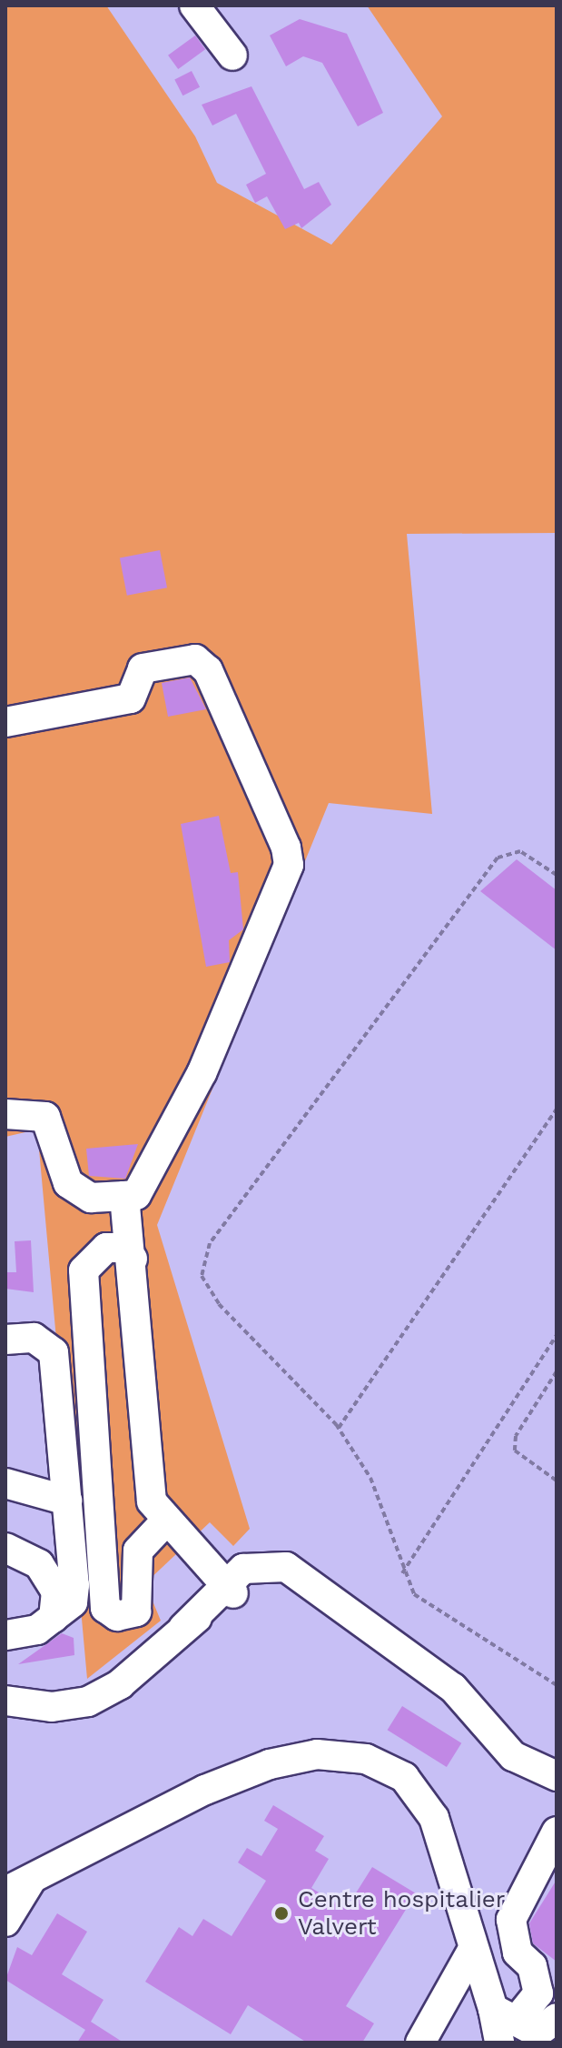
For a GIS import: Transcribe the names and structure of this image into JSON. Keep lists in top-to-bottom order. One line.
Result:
{"places":["Centre hospitalier Valvert"]}
